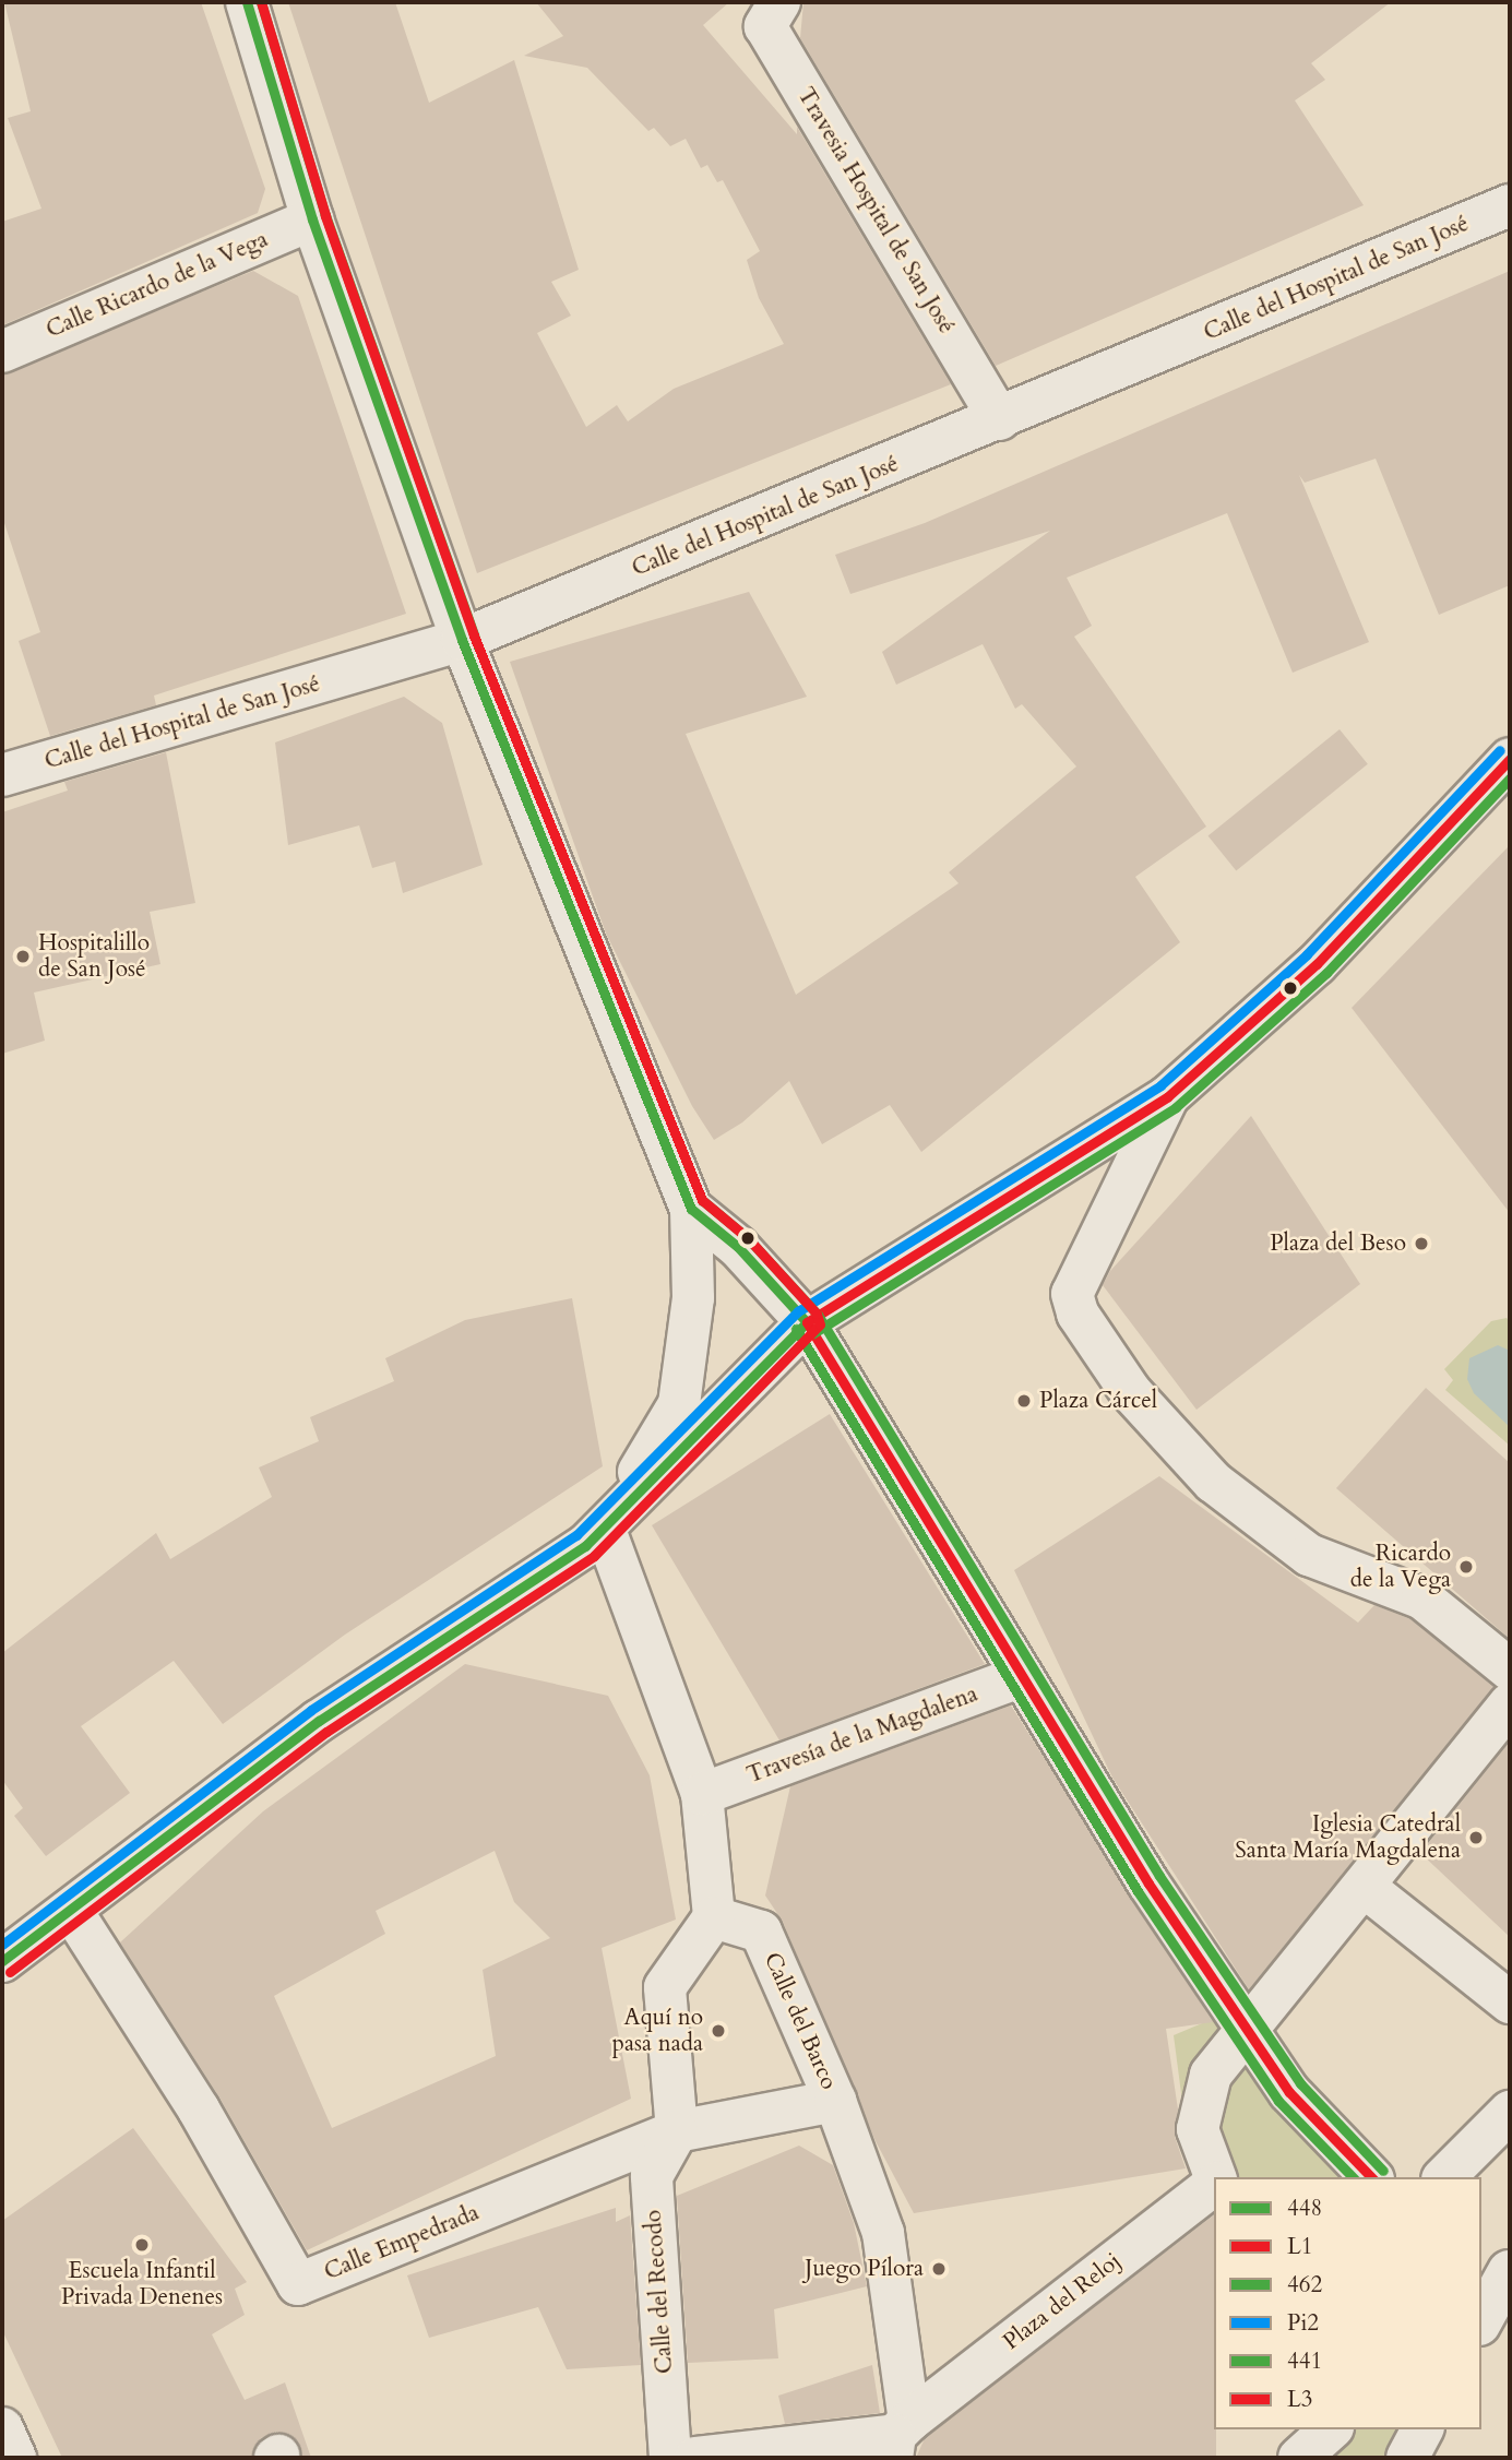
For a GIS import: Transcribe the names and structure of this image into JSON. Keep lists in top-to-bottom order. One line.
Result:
{"streets":{"street":["Travesia Hospital de San José","Calle del Hospital de San José","Calle Ricardo de la Vega","Travesía de la Magdalena","Calle del Barco","Calle Empedrada","Calle del Recodo","Plaza del Reloj"]},"crossings":[["Travesia Hospital de San José","Calle del Hospital de San José"],["Calle del Barco","Calle Empedrada"],["Calle del Barco","Plaza del Reloj"],["Calle Empedrada","Calle del Recodo"]],"places":["Hospitalillo de San José","Plaza del Beso","Plaza Cárcel","Ricardo de la Vega","Iglesia Catedral Santa María Magdalena","Aquí no pasa nada","Escuela Infantil Privada Denenes","Juego Pílora"],"lines":["transit line 448","transit line 441","transit line L3","transit line Pi2","transit line L1","transit line 462"],"legend":["448","L1","462","Pi2","441","L3"]}
